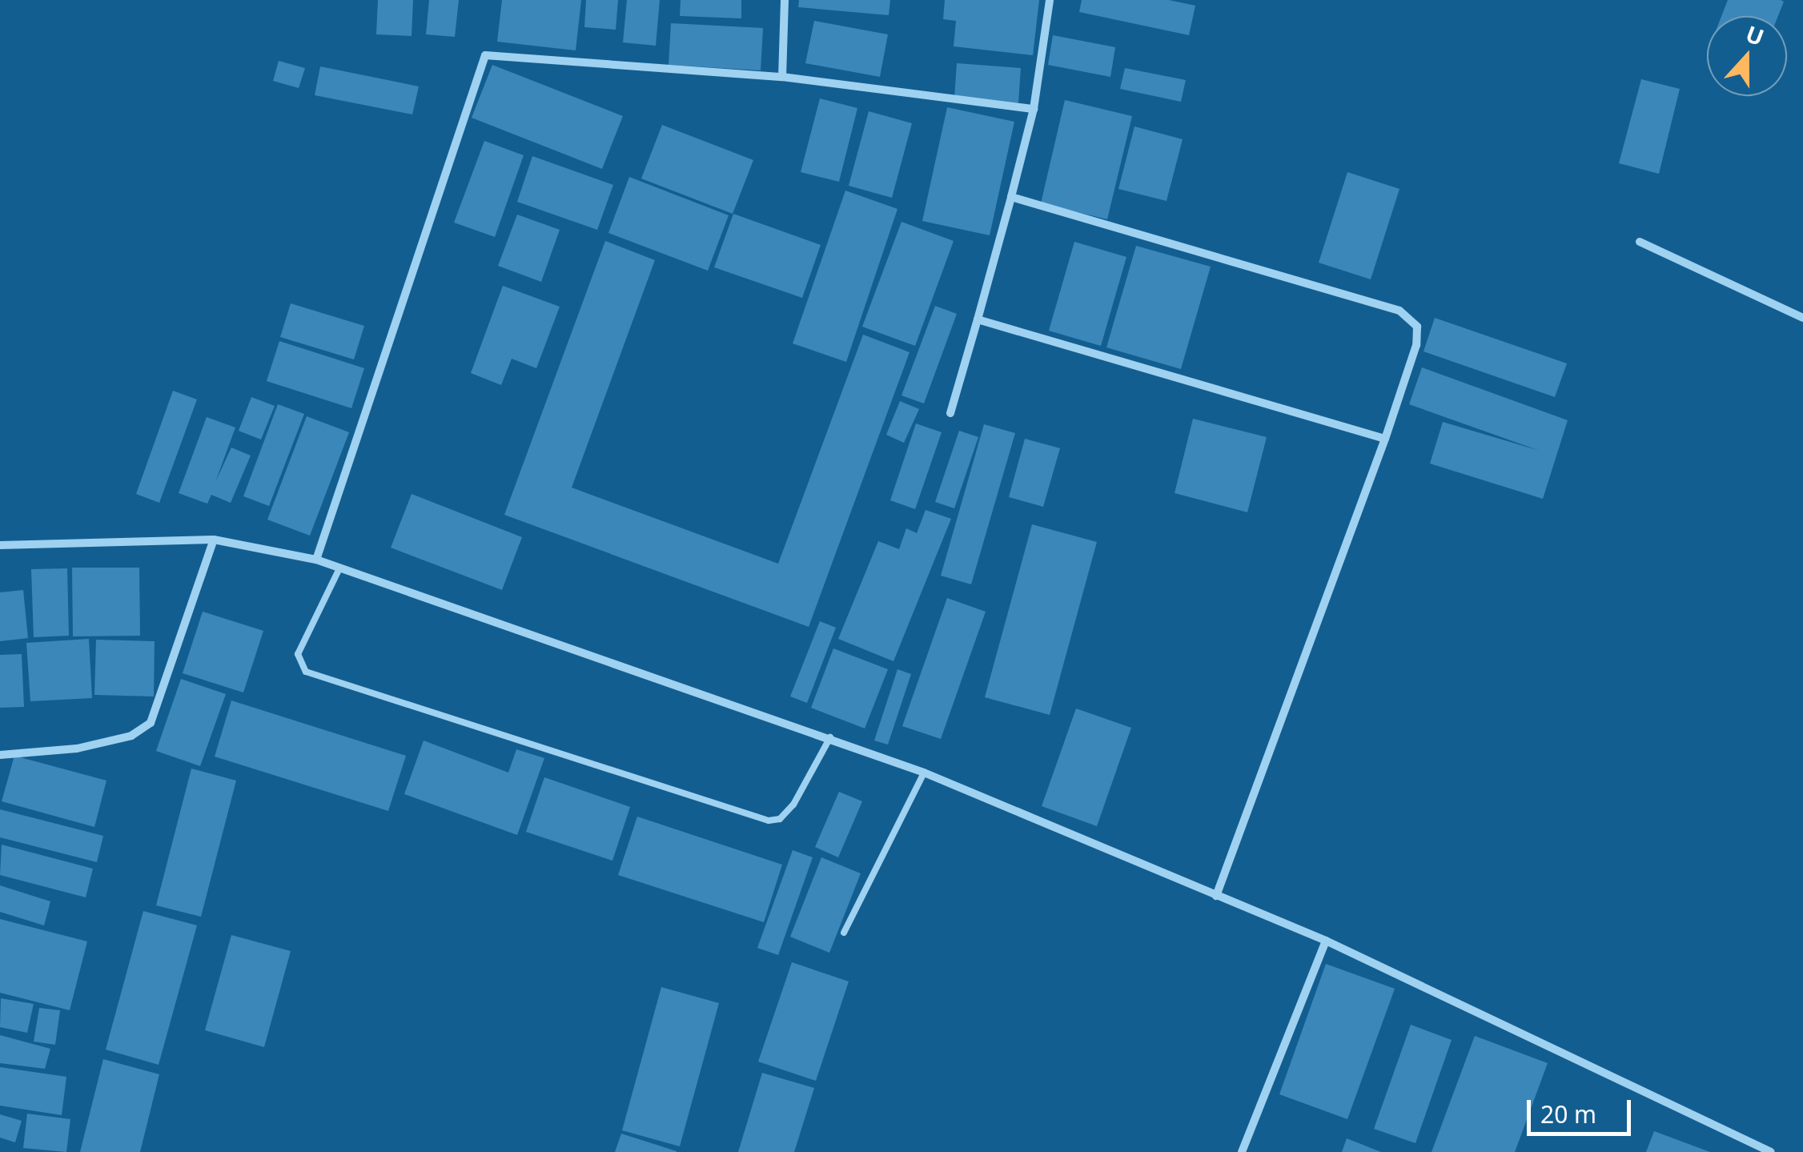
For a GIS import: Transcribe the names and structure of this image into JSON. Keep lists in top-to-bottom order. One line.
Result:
{"scale_bar":"20 m","north":"top"}
